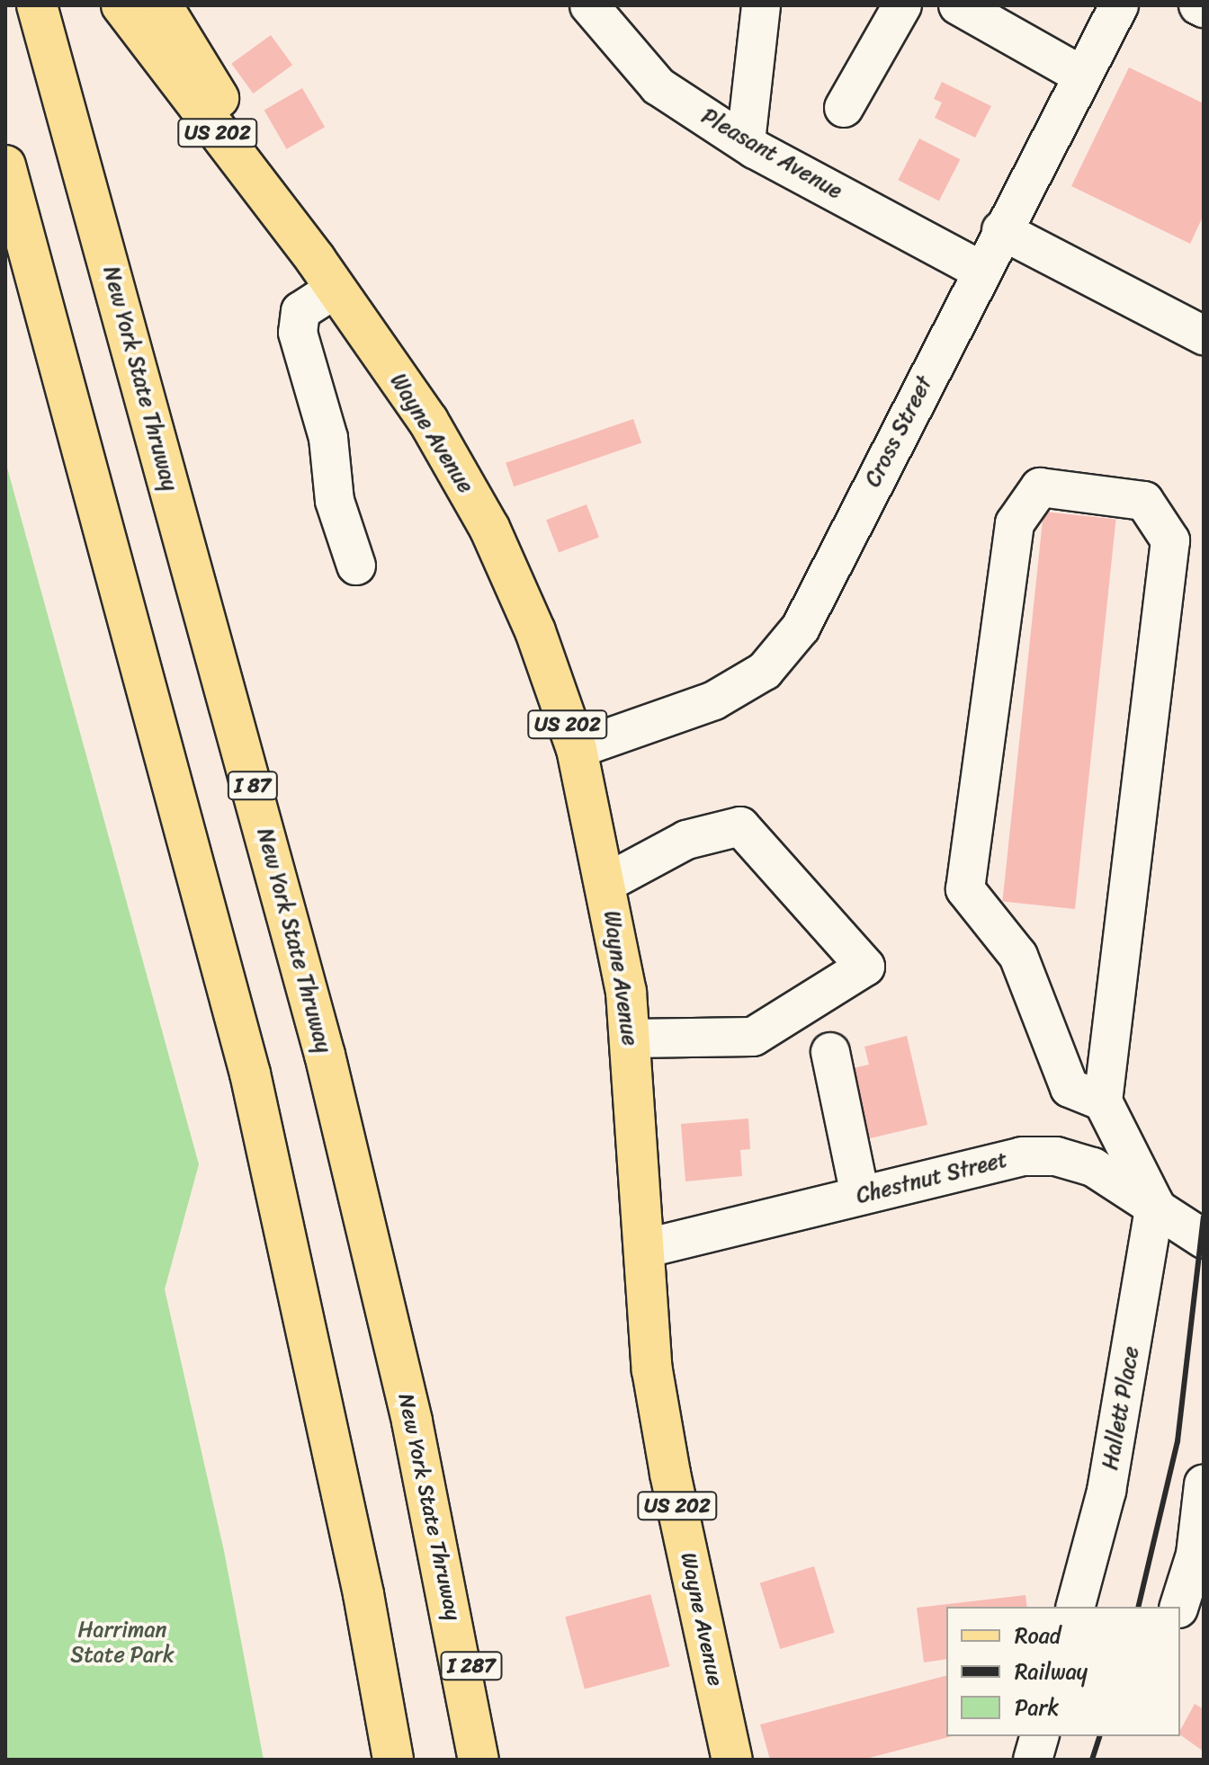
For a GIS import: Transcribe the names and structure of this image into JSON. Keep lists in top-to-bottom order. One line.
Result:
{"streets":{"main road":["US 202","New York State Thruway","Wayne Avenue","I 87","I 287"],"street":["Pleasant Avenue","Cross Street","Chestnut Street","Hallett Place"]},"crossings":[["Pleasant Avenue","Cross Street"],["New York State Thruway","I 287"],["Cross Street","Wayne Avenue"],["Wayne Avenue","Chestnut Street"],["Chestnut Street","Hallett Place"]],"parks":["Harriman State Park"],"legend":["Road","Railway","Park"]}
